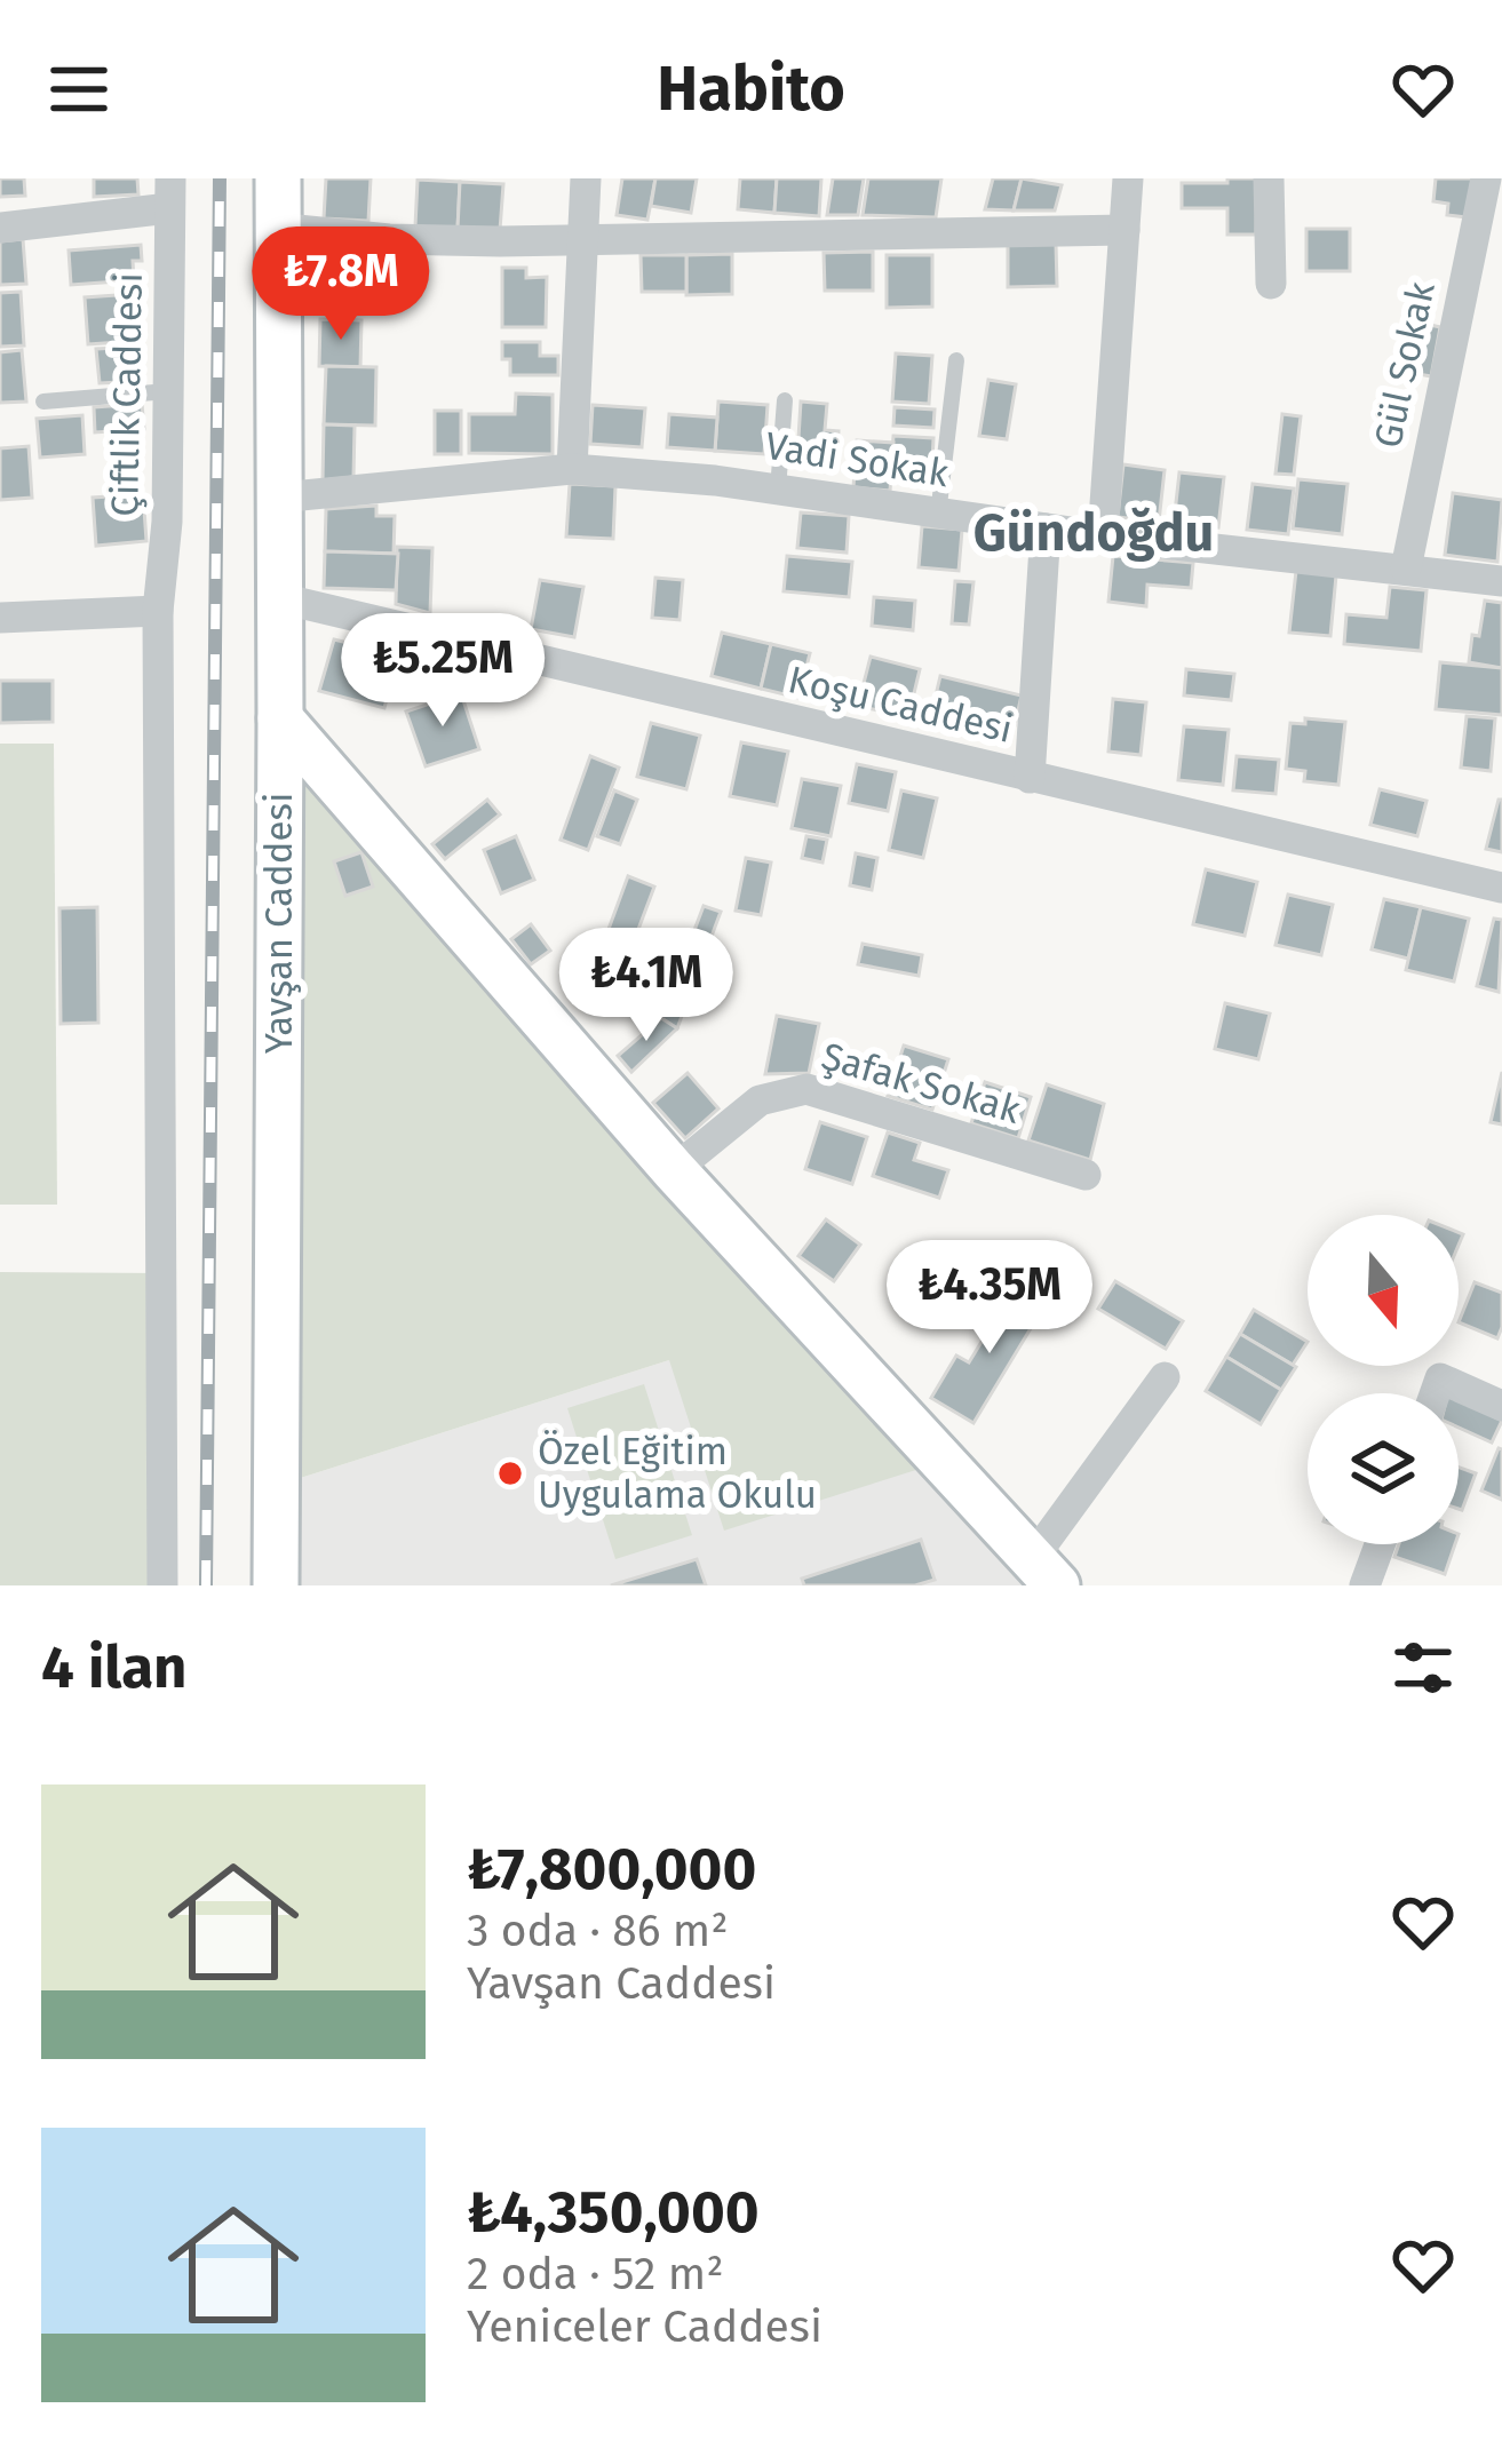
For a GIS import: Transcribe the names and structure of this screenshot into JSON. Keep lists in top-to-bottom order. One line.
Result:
{"streets":{"street":["Gül Sokak","Çiftlik Caddesi","Vadi Sokak","Koşu Caddesi","Yavşan Caddesi","Şafak Sokak"]},"crossings":[["Gül Sokak","Vadi Sokak"],["Vadi Sokak","Yavşan Caddesi"],["Koşu Caddesi","Yavşan Caddesi"]],"districts":["Gündoğdu"],"places":["Özel Eğitim Uygulama Okulu"],"north":"bottom","page":{"header":"Habito","price":["₺7.8M","₺5.25M","₺4.1M","₺4.35M"],"heading":"4 ilan","list":[{"name":"₺7,800,000","note":"3 oda · 86 m² · Yavşan Caddesi"},{"name":"₺4,350,000","note":"2 oda · 52 m² · Yeniceler Caddesi"}]}}
